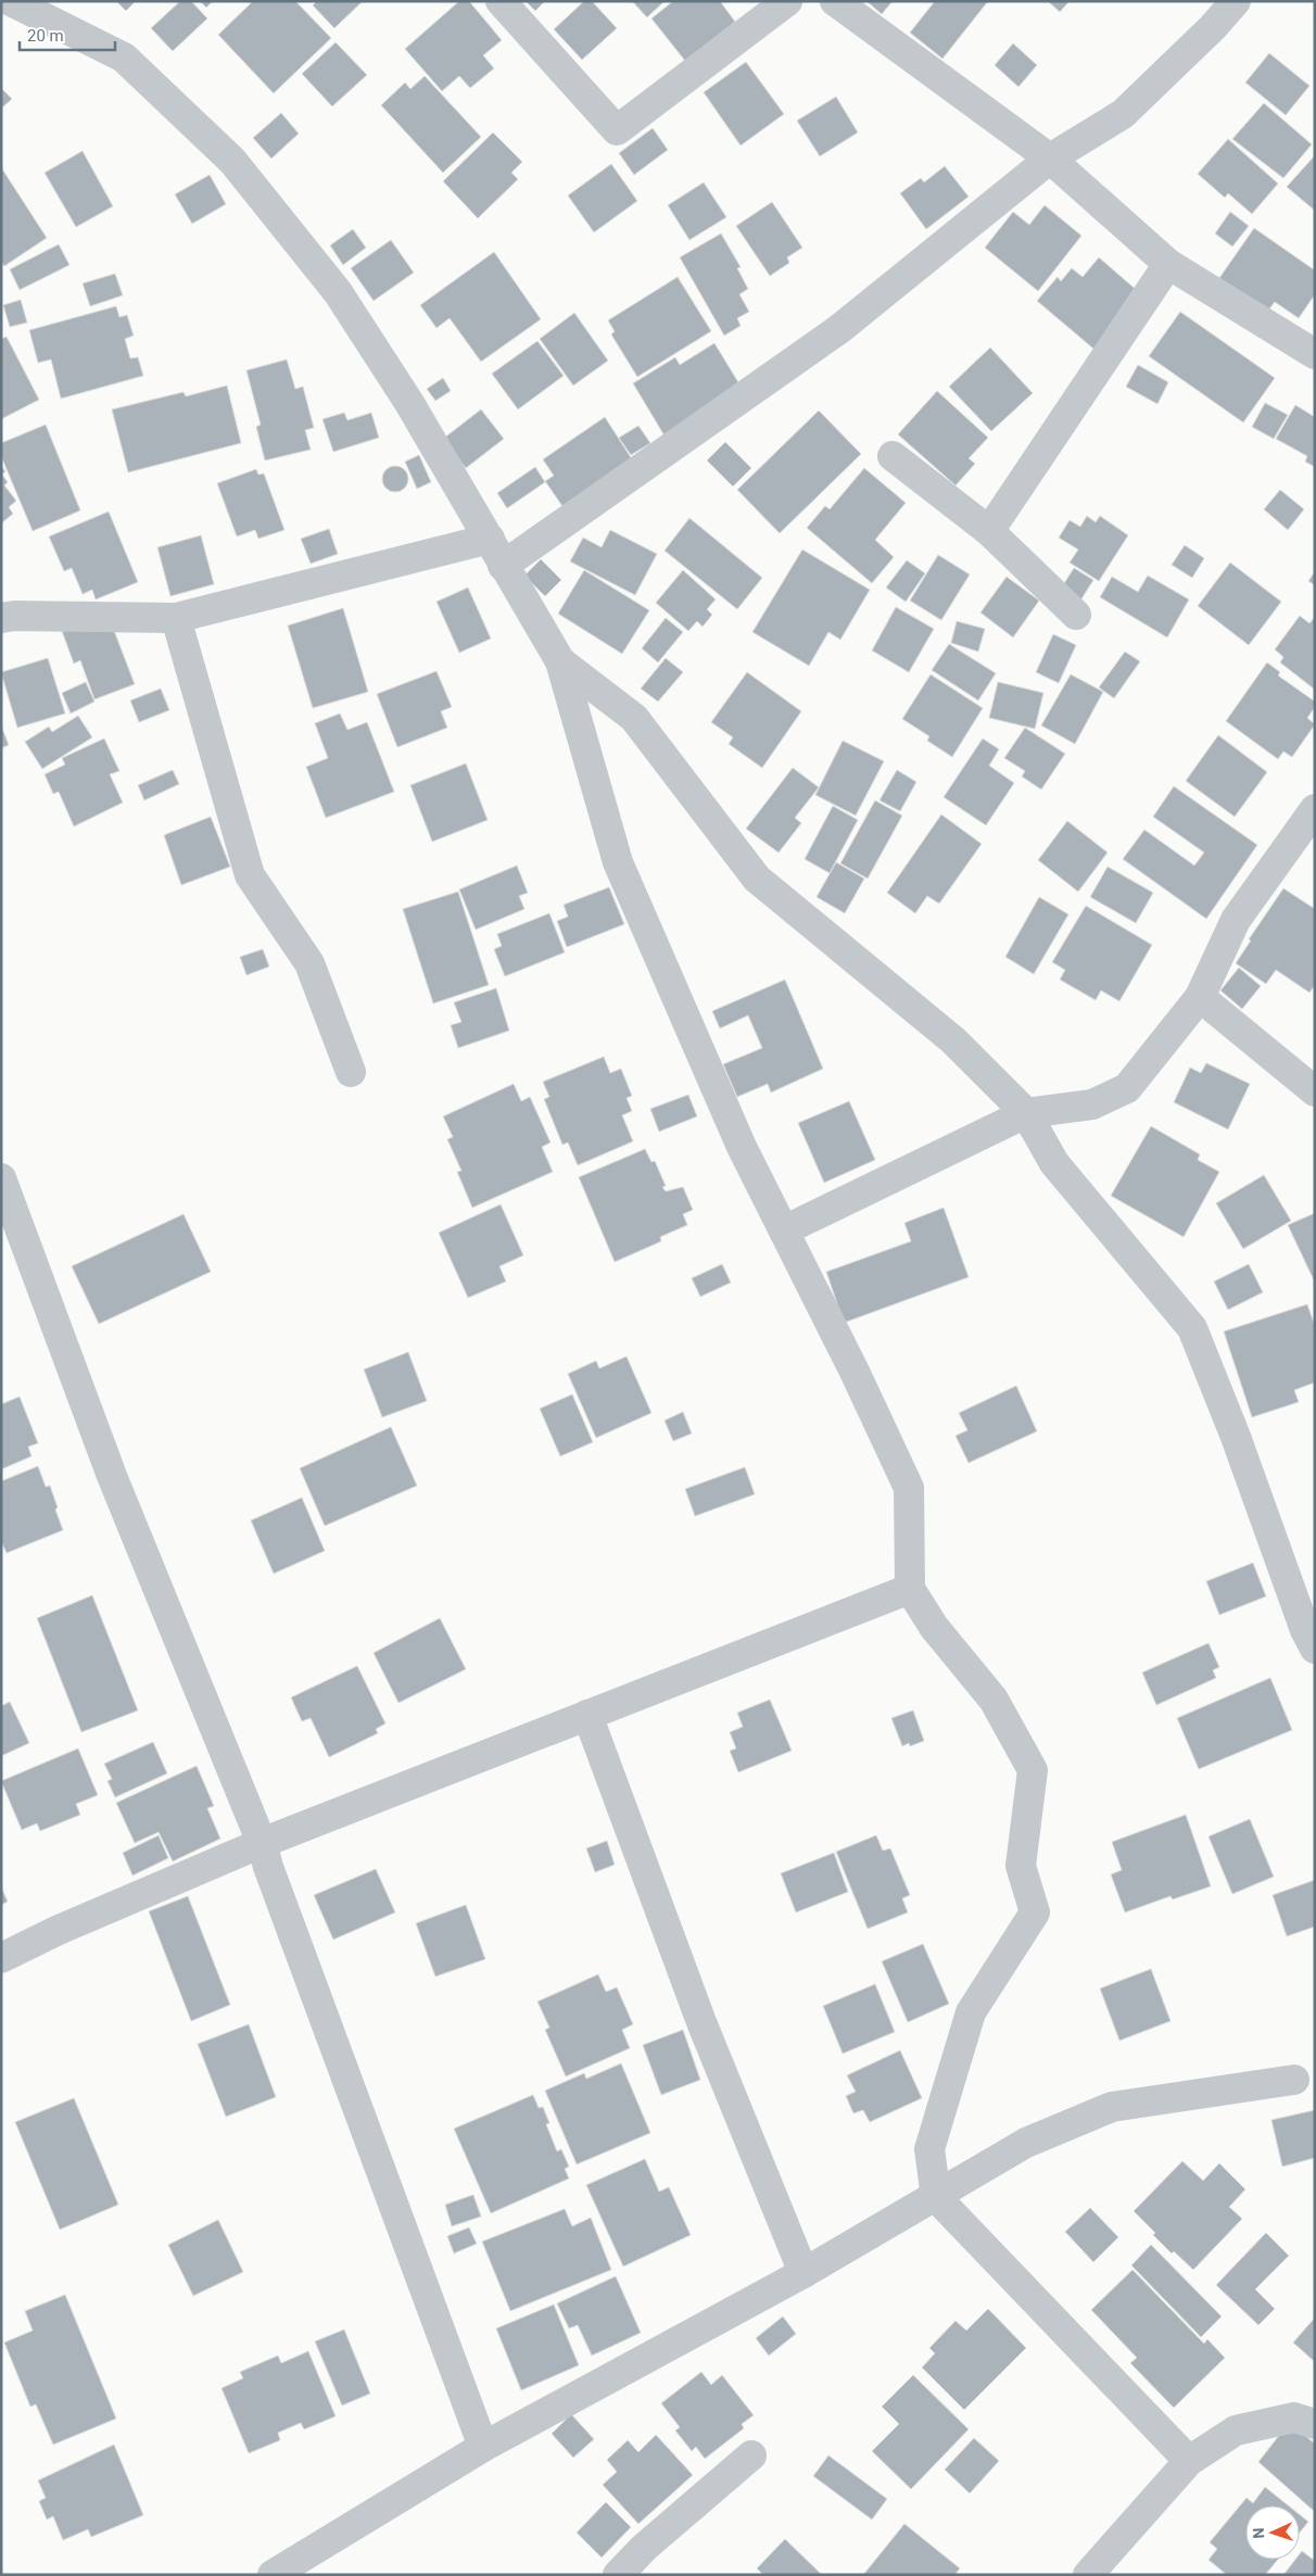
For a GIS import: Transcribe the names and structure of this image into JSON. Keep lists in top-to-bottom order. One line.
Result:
{"scale_bar":"20 m","north":"left"}
